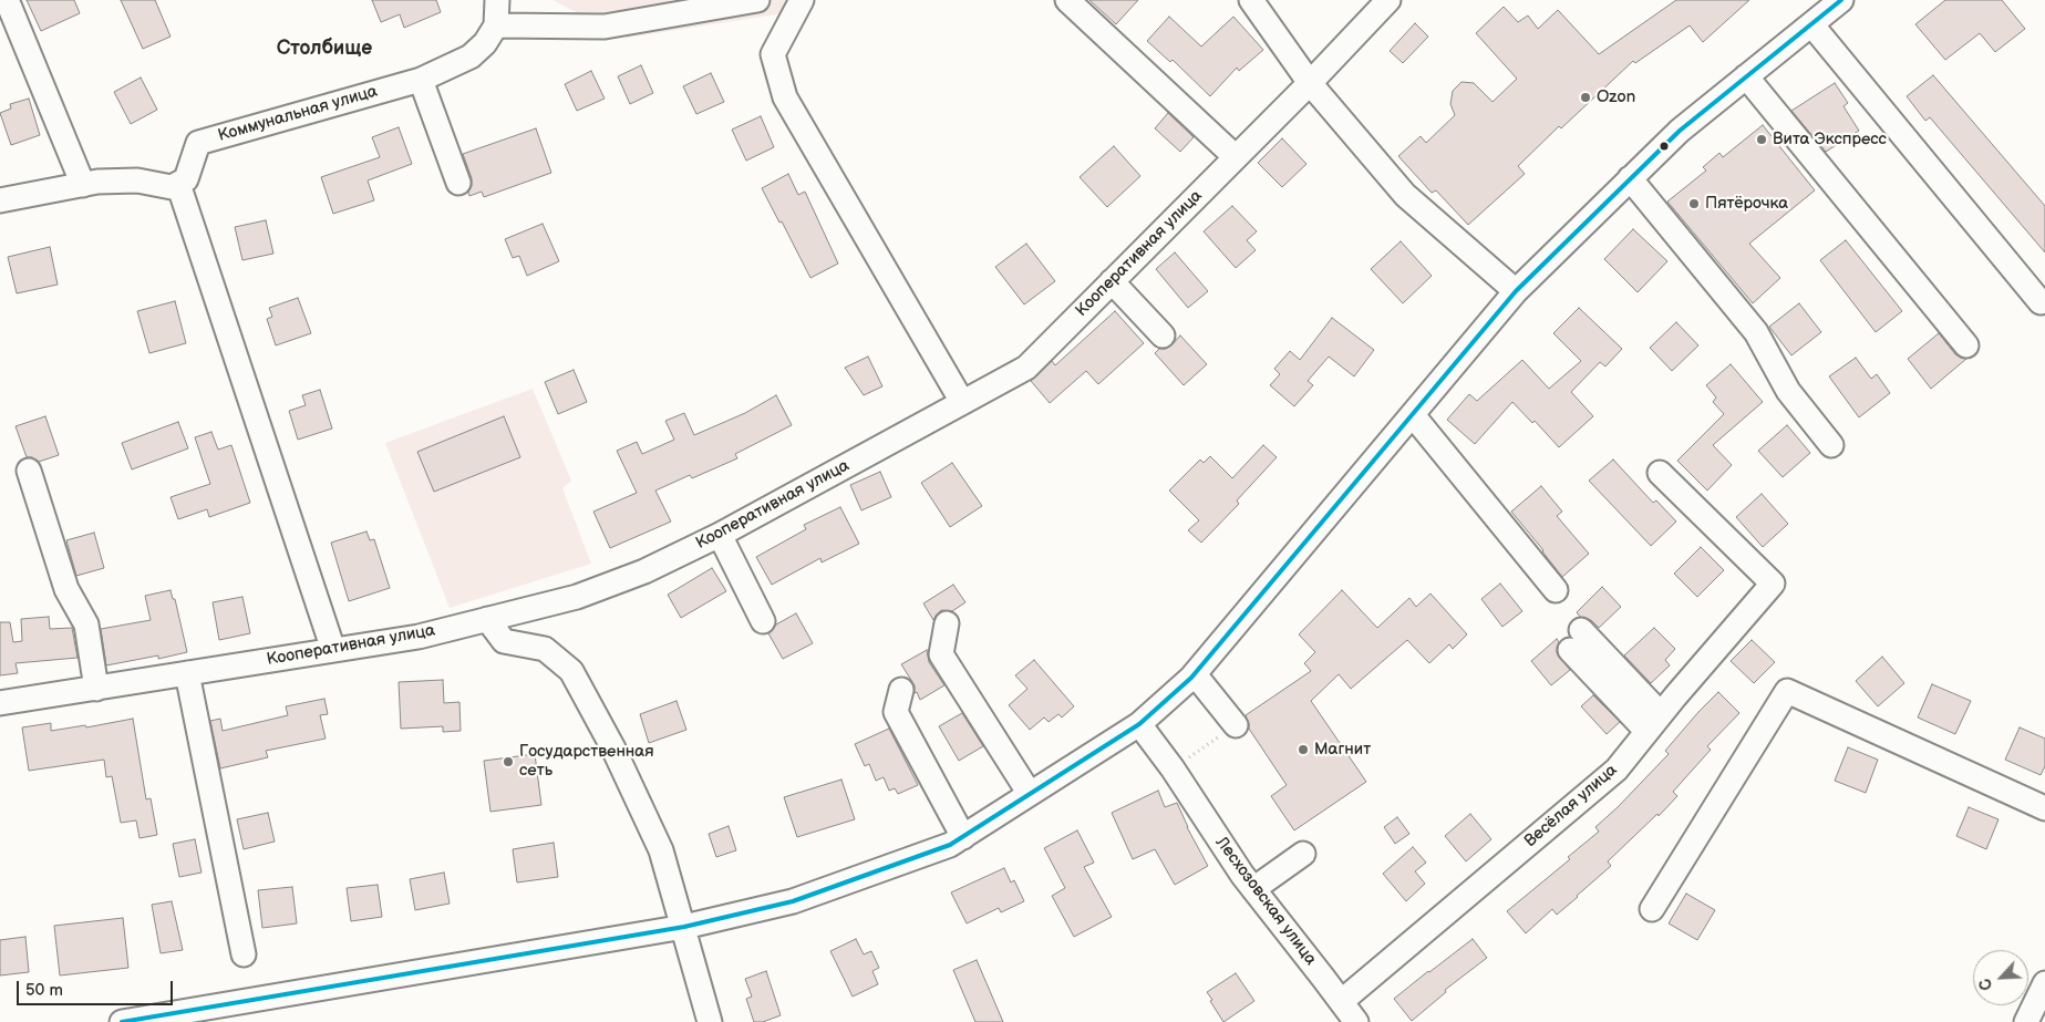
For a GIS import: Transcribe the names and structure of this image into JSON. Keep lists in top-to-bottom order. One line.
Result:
{"streets":{"street":["Коммунальная улица","Кооперативная улица","Весёлая улица","Лесхозовская улица"]},"crossings":[["Весёлая улица","Лесхозовская улица"]],"districts":["Столбище"],"places":["Ozon","Вита Экспресс","Пятёрочка","Магнит","Государственная сеть"],"scale_bar":"50 m","north":"bottom left"}
